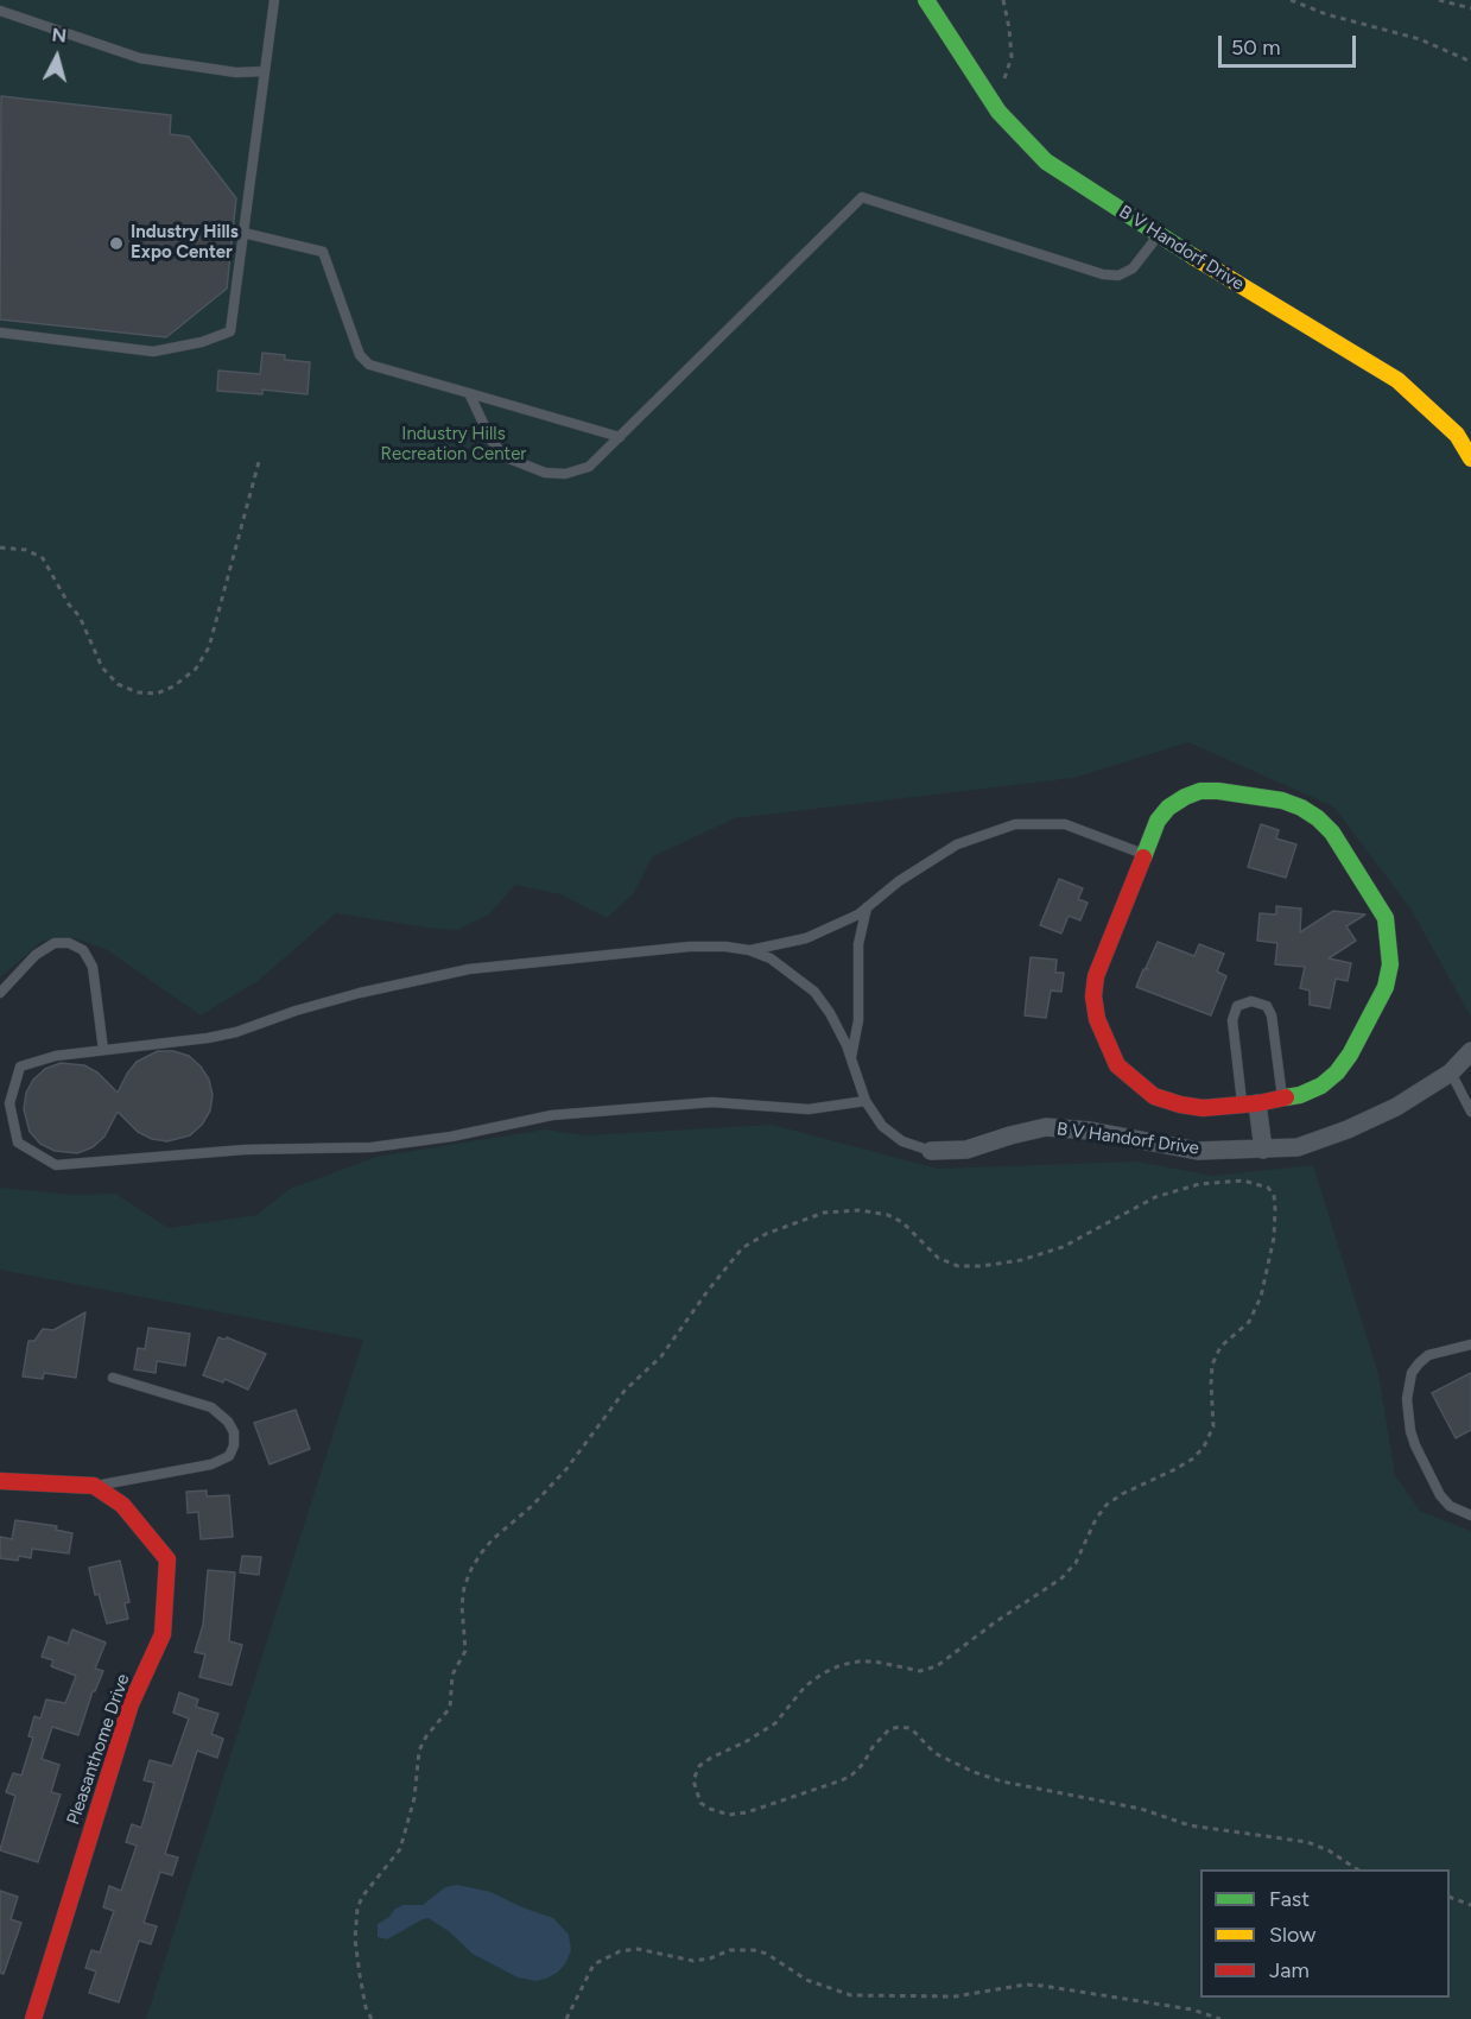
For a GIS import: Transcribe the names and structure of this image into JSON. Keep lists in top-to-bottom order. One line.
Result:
{"streets":{"street":["B V Handorf Drive","Pleasanthome Drive"]},"parks":["Industry Hills Recreation Center"],"places":["Industry Hills Expo Center"],"legend":["Fast","Slow","Jam"],"scale_bar":"50 m","north":"top"}
